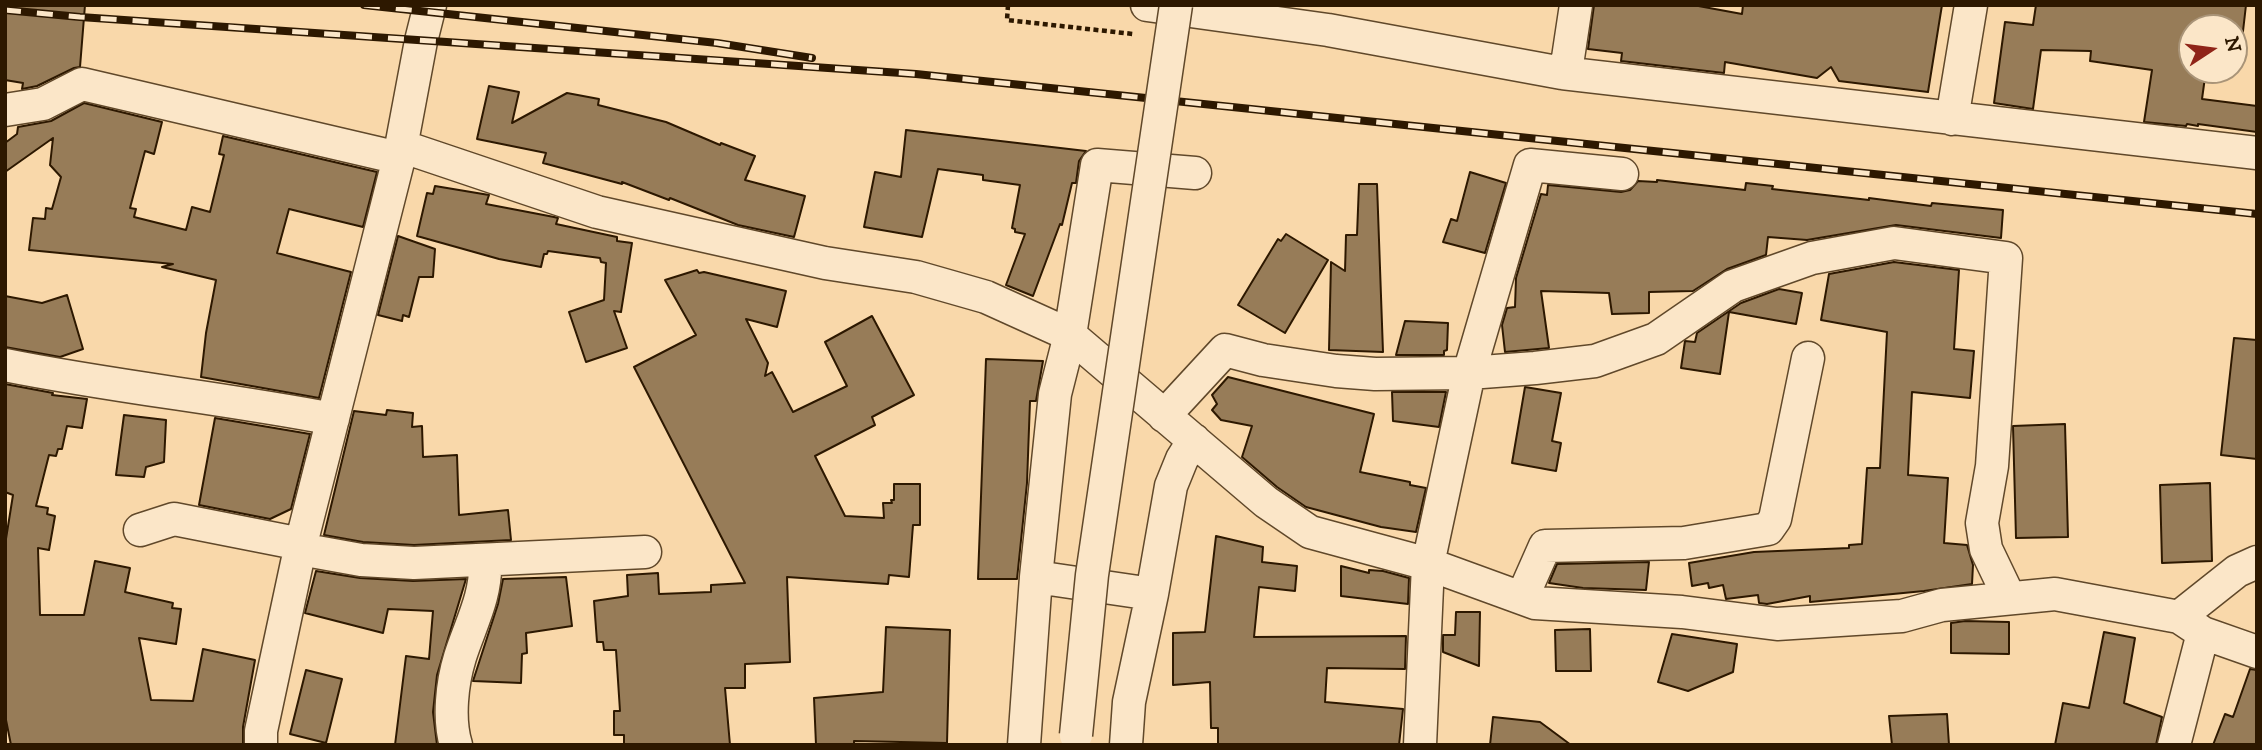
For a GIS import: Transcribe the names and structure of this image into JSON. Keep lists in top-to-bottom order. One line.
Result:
{"north":"right"}
